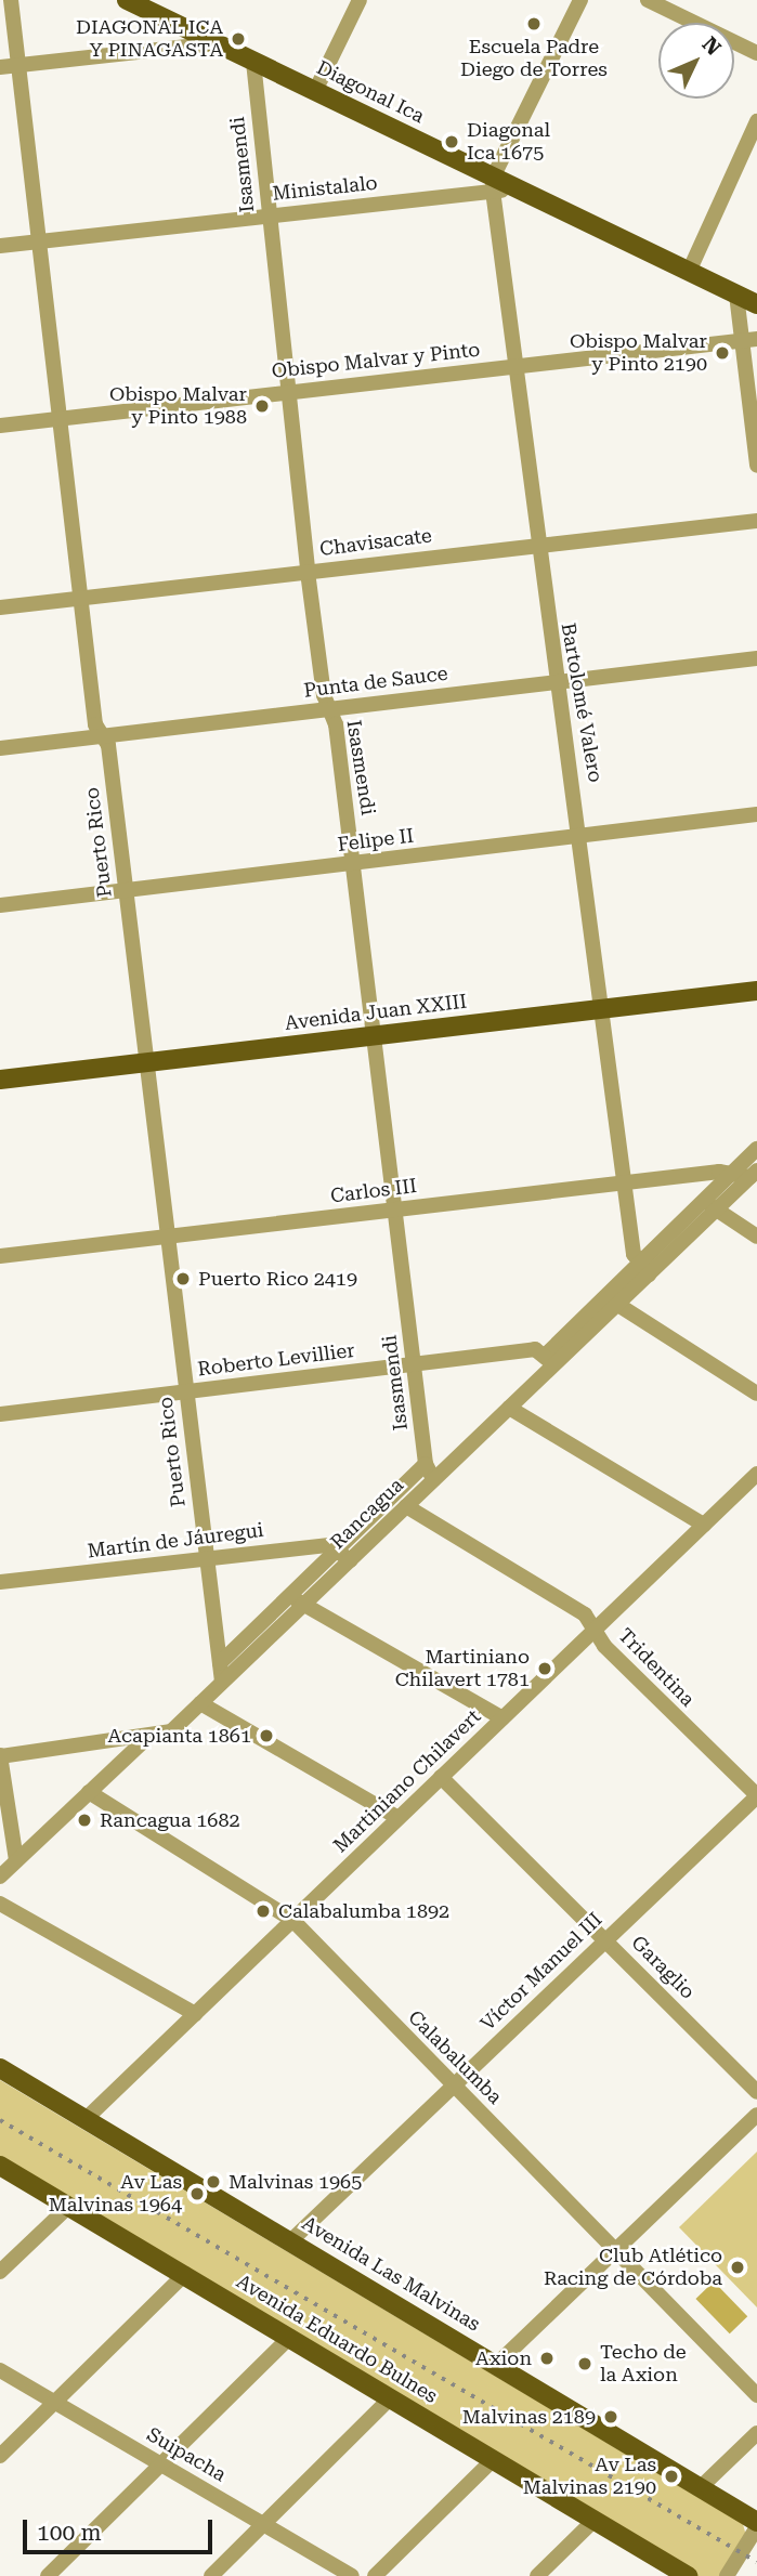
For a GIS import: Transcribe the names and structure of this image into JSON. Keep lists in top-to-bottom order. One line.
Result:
{"streets":{"main road":["Diagonal Ica","Avenida Juan XXIII","Avenida Las Malvinas","Avenida Eduardo Bulnes"],"street":["Isasmendi","Ministalalo","Obispo Malvar y Pinto","Chavisacate","Punta de Sauce","Bartolomé Valero","Felipe II","Puerto Rico","Carlos III","Roberto Levillier","Rancagua","Martín de Jáuregui","Tridentina","Martiniano Chilavert","Garaglio","Víctor Manuel III","Calabalumba","Suipacha"]},"crossings":[["Diagonal Ica","Isasmendi"],["Diagonal Ica","Ministalalo"],["Diagonal Ica","Bartolomé Valero"],["Isasmendi","Ministalalo"],["Isasmendi","Obispo Malvar y Pinto"],["Isasmendi","Chavisacate"],["Isasmendi","Punta de Sauce"],["Isasmendi","Felipe II"],["Isasmendi","Avenida Juan XXIII"],["Isasmendi","Carlos III"],["Isasmendi","Roberto Levillier"],["Isasmendi","Rancagua"],["Ministalalo","Bartolomé Valero"],["Ministalalo","Puerto Rico"],["Obispo Malvar y Pinto","Bartolomé Valero"],["Obispo Malvar y Pinto","Puerto Rico"],["Chavisacate","Bartolomé Valero"],["Chavisacate","Puerto Rico"],["Punta de Sauce","Bartolomé Valero"],["Punta de Sauce","Puerto Rico"],["Bartolomé Valero","Felipe II"],["Bartolomé Valero","Avenida Juan XXIII"],["Bartolomé Valero","Carlos III"],["Bartolomé Valero","Rancagua"],["Felipe II","Puerto Rico"],["Puerto Rico","Avenida Juan XXIII"],["Puerto Rico","Carlos III"],["Puerto Rico","Roberto Levillier"],["Puerto Rico","Rancagua"],["Puerto Rico","Martín de Jáuregui"],["Carlos III","Rancagua"],["Roberto Levillier","Rancagua"],["Rancagua","Martín de Jáuregui"],["Rancagua","Tridentina"],["Rancagua","Calabalumba"],["Tridentina","Martiniano Chilavert"],["Tridentina","Víctor Manuel III"],["Martiniano Chilavert","Garaglio"],["Martiniano Chilavert","Calabalumba"],["Martiniano Chilavert","Avenida Las Malvinas"],["Garaglio","Víctor Manuel III"],["Víctor Manuel III","Calabalumba"],["Víctor Manuel III","Avenida Las Malvinas"]],"places":["Escuela Padre Diego de Torres","DIAGONAL ICA Y PINAGASTA","Diagonal Ica 1675","Obispo Malvar y Pinto 2190","Obispo Malvar y Pinto 1988","Puerto Rico 2419","Martiniano Chilavert 1781","Acapianta 1861","Rancagua 1682","Calabalumba 1892","Malvinas 1965","Av Las Malvinas 1964","Club Atlético Racing de Córdoba","Axion","Techo de la Axion","Malvinas 2189","Av Las Malvinas 2190"],"scale_bar":"100 m","north":"top right"}
